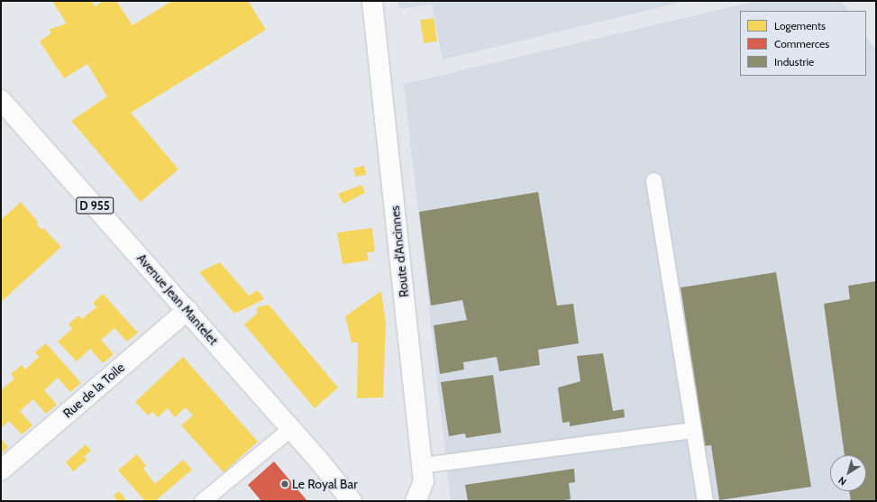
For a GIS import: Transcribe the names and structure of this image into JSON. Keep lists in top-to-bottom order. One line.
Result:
{"streets":{"main road":["D 955","Route d'Ancinnes","Avenue Jean Mantelet","Rue de la Toile"]},"crossings":[["Avenue Jean Mantelet","Rue de la Toile"]],"places":["Le Royal Bar"],"legend":["Logements","Commerces","Industrie"],"north":"bottom left"}
